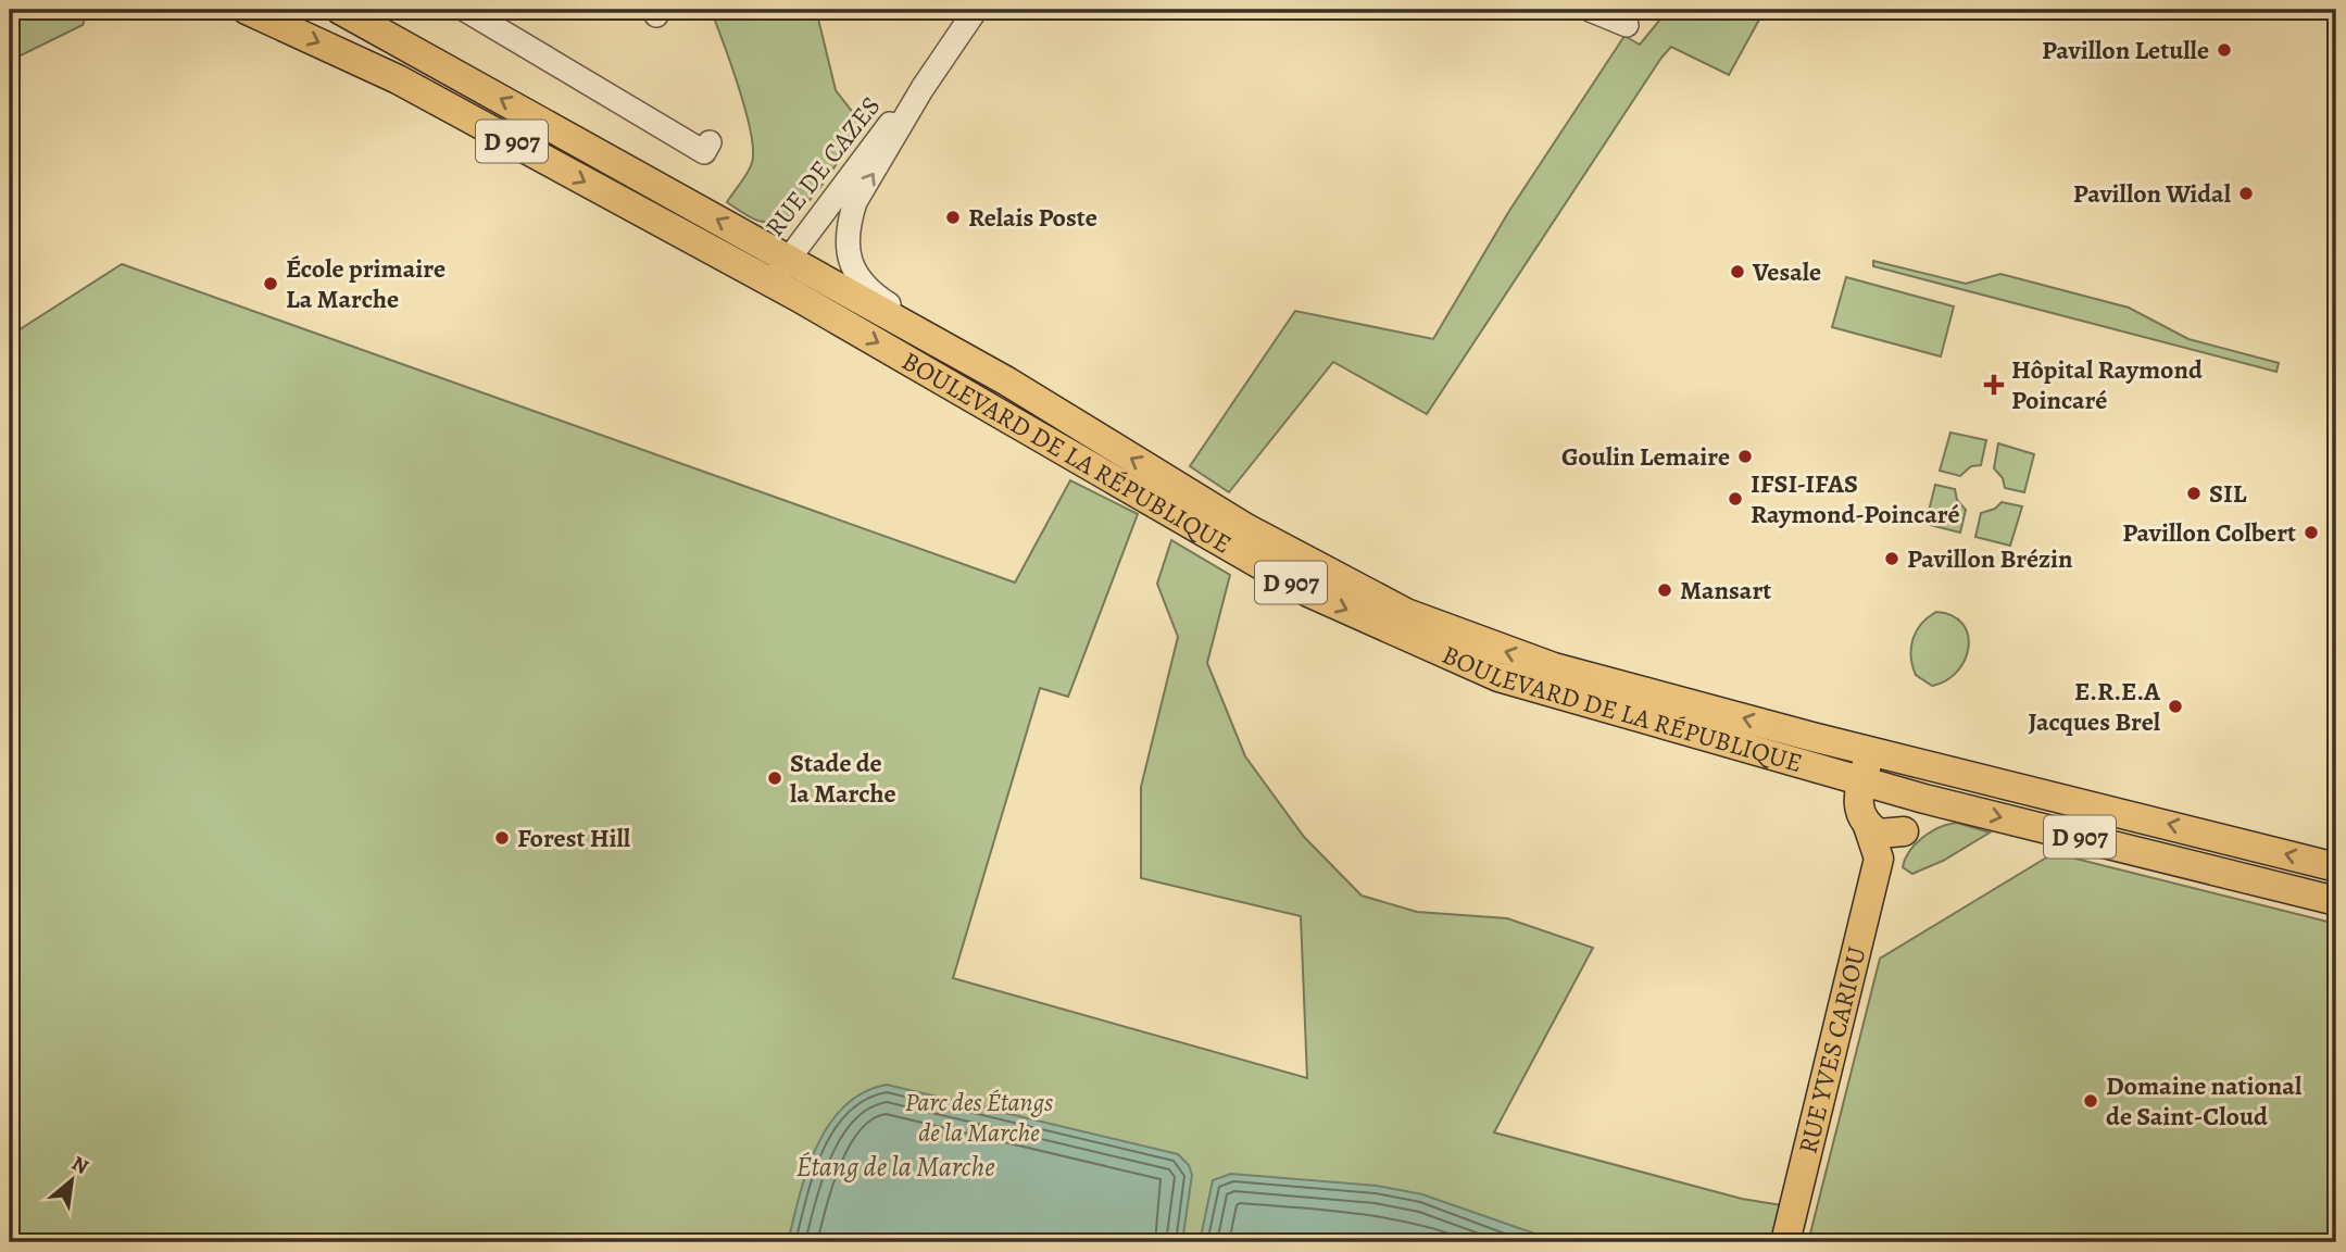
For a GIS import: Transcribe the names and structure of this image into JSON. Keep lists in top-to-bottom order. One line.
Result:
{"streets":{"main road":["D 907","BOULEVARD DE LA RÉPUBLIQUE","RUE YVES CARIOU"],"street":["RUE DE CAZES"]},"crossings":[["D 907","BOULEVARD DE LA RÉPUBLIQUE"],["D 907","RUE YVES CARIOU"],["RUE DE CAZES","BOULEVARD DE LA RÉPUBLIQUE"],["BOULEVARD DE LA RÉPUBLIQUE","RUE YVES CARIOU"]],"water":["Étang de la Marche"],"parks":["Parc des Étangs de la Marche"],"places":{"other":["Pavillon Letulle","Pavillon Widal","Relais Poste","Vesale","École primaire La Marche","Goulin Lemaire","SIL","IFSI-IFAS Raymond-Poincaré","Pavillon Colbert","Pavillon Brézin","Mansart","E.R.E.A Jacques Brel","Stade de la Marche","Forest Hill","Domaine national de Saint-Cloud"],"health":["Hôpital Raymond Poincaré"]},"north":"top right"}
